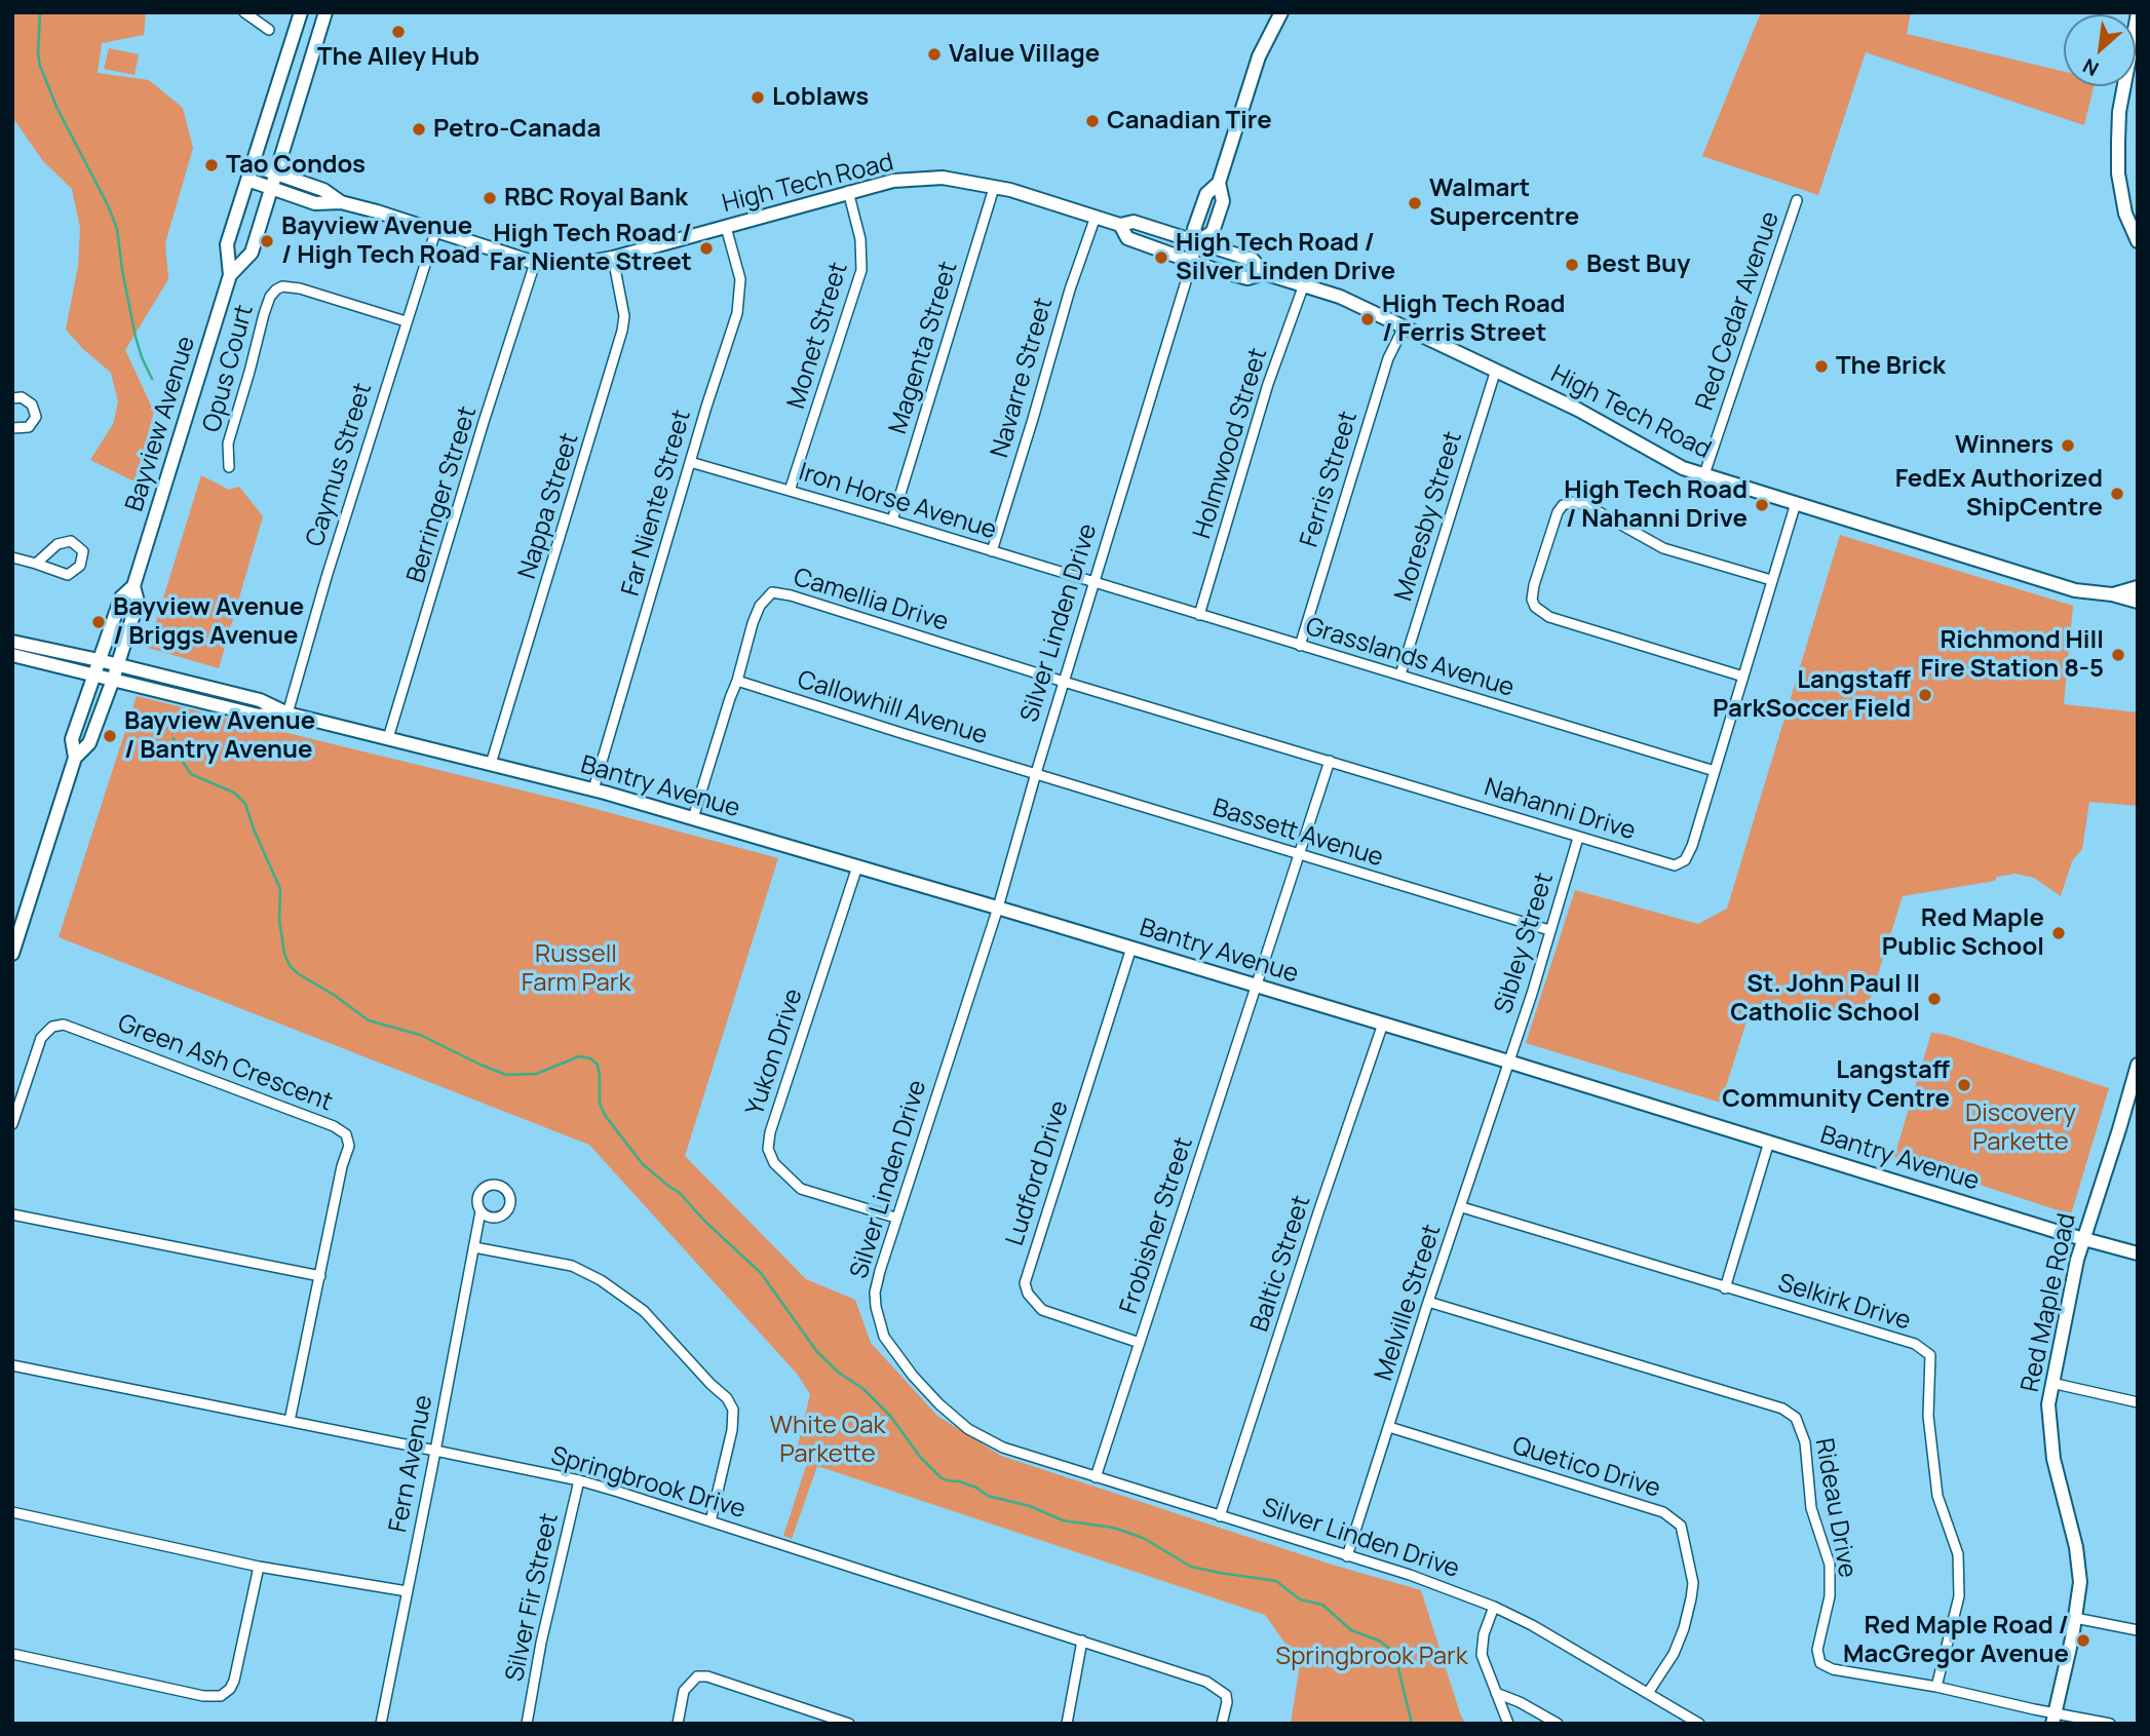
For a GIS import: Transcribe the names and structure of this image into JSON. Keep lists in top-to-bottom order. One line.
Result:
{"streets":{"street":["High Tech Road","Red Cedar Avenue","Monet Street","Magenta Street","Opus Court","Navarre Street","Bayview Avenue","Holmwood Street","Caymus Street","Ferris Street","Berringer Street","Iron Horse Avenue","Far Niente Street","Nappa Street","Moresby Street","Camellia Drive","Silver Linden Drive","Grasslands Avenue","Callowhill Avenue","Bantry Avenue","Nahanni Drive","Bassett Avenue","Sibley Street","Yukon Drive","Green Ash Crescent","Ludford Drive","Frobisher Street","Baltic Street","Melville Street","Selkirk Drive","Red Maple Road","Fern Avenue","Quetico Drive","Springbrook Drive","Rideau Drive","Silver Fir Street"]},"crossings":[["High Tech Road","Red Cedar Avenue"],["High Tech Road","Monet Street"],["High Tech Road","Magenta Street"],["High Tech Road","Navarre Street"],["High Tech Road","Bayview Avenue"],["High Tech Road","Holmwood Street"],["High Tech Road","Caymus Street"],["High Tech Road","Ferris Street"],["High Tech Road","Berringer Street"],["High Tech Road","Far Niente Street"],["High Tech Road","Nappa Street"],["High Tech Road","Moresby Street"],["High Tech Road","Silver Linden Drive"],["High Tech Road","Nahanni Drive"],["Monet Street","Iron Horse Avenue"],["Magenta Street","Iron Horse Avenue"],["Opus Court","Caymus Street"],["Navarre Street","Iron Horse Avenue"],["Bayview Avenue","Bantry Avenue"],["Holmwood Street","Grasslands Avenue"],["Caymus Street","Bantry Avenue"],["Ferris Street","Grasslands Avenue"],["Berringer Street","Bantry Avenue"],["Iron Horse Avenue","Far Niente Street"],["Iron Horse Avenue","Silver Linden Drive"],["Iron Horse Avenue","Grasslands Avenue"],["Far Niente Street","Bantry Avenue"],["Nappa Street","Bantry Avenue"],["Moresby Street","Grasslands Avenue"],["Camellia Drive","Silver Linden Drive"],["Camellia Drive","Callowhill Avenue"],["Camellia Drive","Bantry Avenue"],["Camellia Drive","Nahanni Drive"],["Silver Linden Drive","Grasslands Avenue"],["Silver Linden Drive","Callowhill Avenue"],["Silver Linden Drive","Bantry Avenue"],["Silver Linden Drive","Nahanni Drive"],["Silver Linden Drive","Bassett Avenue"],["Silver Linden Drive","Yukon Drive"],["Silver Linden Drive","Frobisher Street"],["Silver Linden Drive","Baltic Street"],["Silver Linden Drive","Melville Street"],["Silver Linden Drive","Quetico Drive"],["Grasslands Avenue","Nahanni Drive"],["Callowhill Avenue","Bassett Avenue"],["Bantry Avenue","Sibley Street"],["Bantry Avenue","Yukon Drive"],["Bantry Avenue","Ludford Drive"],["Bantry Avenue","Frobisher Street"],["Bantry Avenue","Baltic Street"],["Bantry Avenue","Melville Street"],["Bantry Avenue","Red Maple Road"],["Nahanni Drive","Sibley Street"],["Nahanni Drive","Frobisher Street"],["Bassett Avenue","Sibley Street"],["Bassett Avenue","Frobisher Street"],["Sibley Street","Melville Street"],["Green Ash Crescent","Springbrook Drive"],["Ludford Drive","Frobisher Street"],["Melville Street","Selkirk Drive"],["Melville Street","Quetico Drive"],["Melville Street","Rideau Drive"],["Selkirk Drive","Rideau Drive"],["Red Maple Road","Rideau Drive"],["Fern Avenue","Springbrook Drive"],["Springbrook Drive","Silver Fir Street"]],"parks":["Russell Farm Park","Discovery Parkette","White Oak Parkette","Springbrook Park"],"places":["The Alley Hub","Value Village","Loblaws","Canadian Tire","Petro-Canada","Tao Condos","RBC Royal Bank","Walmart Supercentre","Bayview Avenue / High Tech Road","High Tech Road / Far Niente Street","High Tech Road / Silver Linden Drive","Best Buy","High Tech Road / Ferris Street","The Brick","Winners","FedEx Authorized ShipCentre","High Tech Road / Nahanni Drive","Bayview Avenue / Briggs Avenue","Richmond Hill Fire Station 8-5","Langstaff ParkSoccer Field","Bayview Avenue / Bantry Avenue","Red Maple Public School","St. John Paul II Catholic School","Langstaff Community Centre","Red Maple Road / MacGregor Avenue"],"north":"bottom left"}
